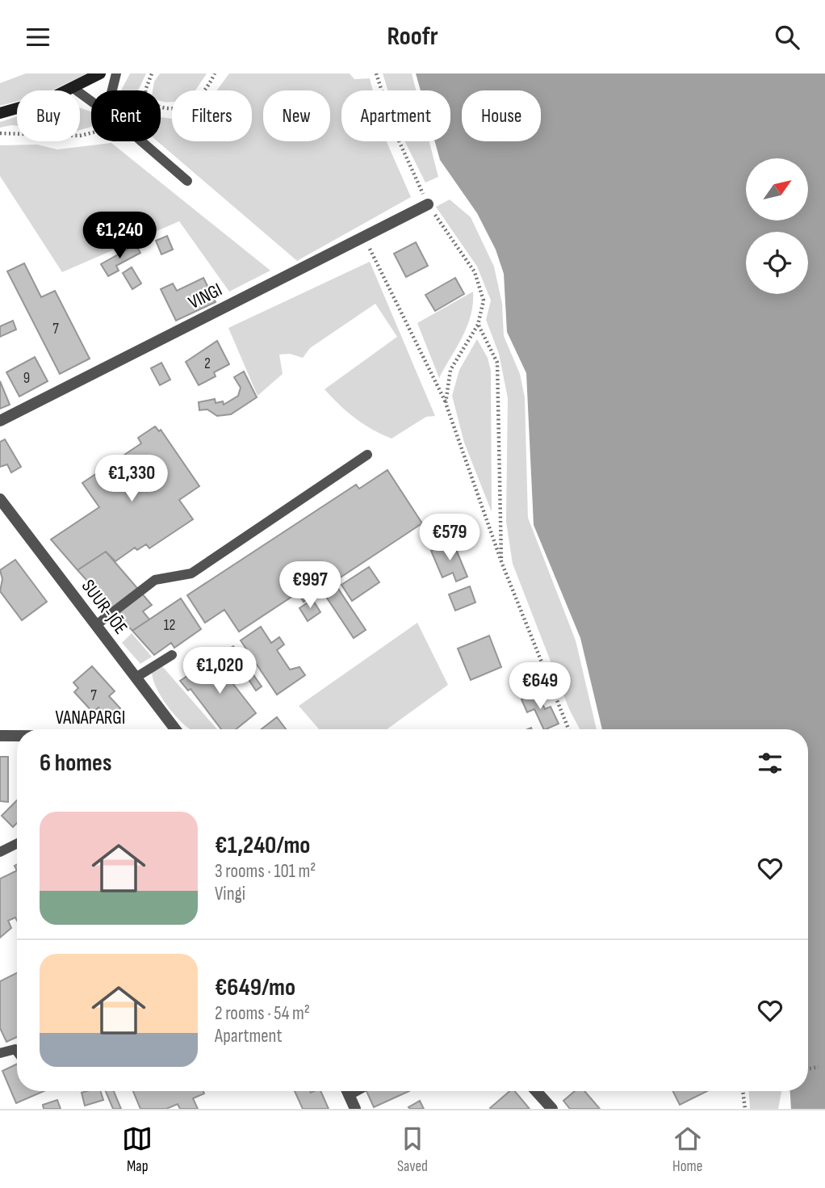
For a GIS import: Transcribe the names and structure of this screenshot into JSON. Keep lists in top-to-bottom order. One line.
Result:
{"streets":{"street":["VINGI","SUUR-JÕE","VANAPARGI"]},"house_numbers":["7","2","9","12","7"],"north":"top right","page":{"header":"Roofr","chip":["Buy","Rent","Filters","New","Apartment","House"],"price":["€1,240","€1,330","€579","€997","€1,020","€649"],"heading":"6 homes","list":[{"name":"€1,240/mo","note":"3 rooms · 101 m² · Vingi"},{"name":"€649/mo","note":"2 rooms · 54 m² · Apartment"}],"tabs":["Map","Saved","Home"]}}
